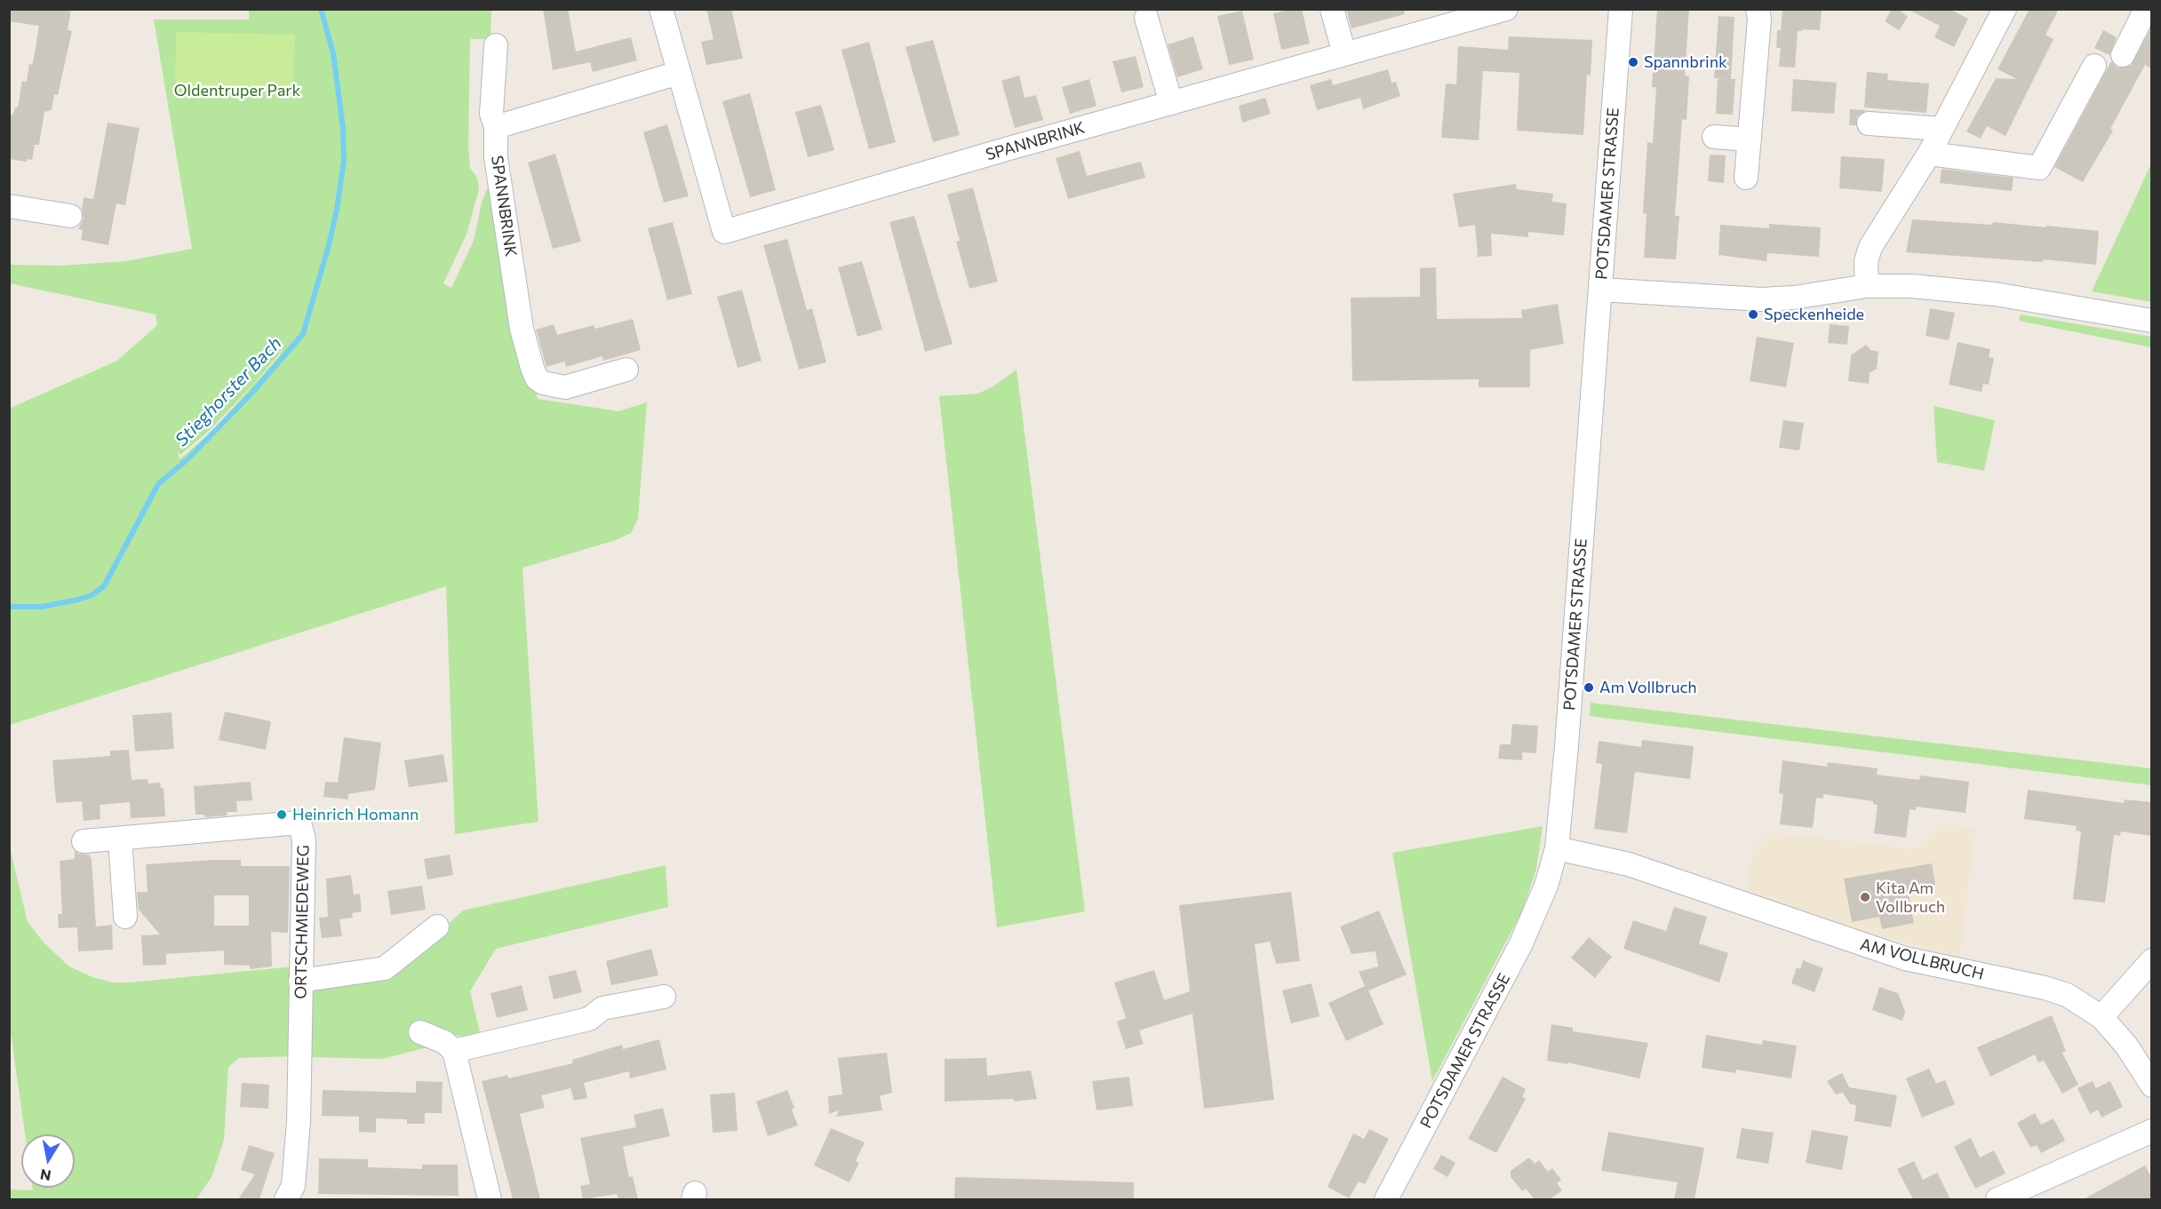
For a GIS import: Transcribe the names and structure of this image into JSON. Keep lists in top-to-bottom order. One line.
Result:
{"streets":{"street":["SPANNBRINK","POTSDAMER STRASSE","ORTSCHMIEDEWEG","AM VOLLBRUCH"]},"crossings":[["POTSDAMER STRASSE","AM VOLLBRUCH"]],"water":["Stieghorster Bach"],"parks":["Oldentruper Park"],"places":["Spannbrink","Speckenheide","Am Vollbruch","Heinrich Homann","Kita Am Vollbruch"],"north":"bottom"}
